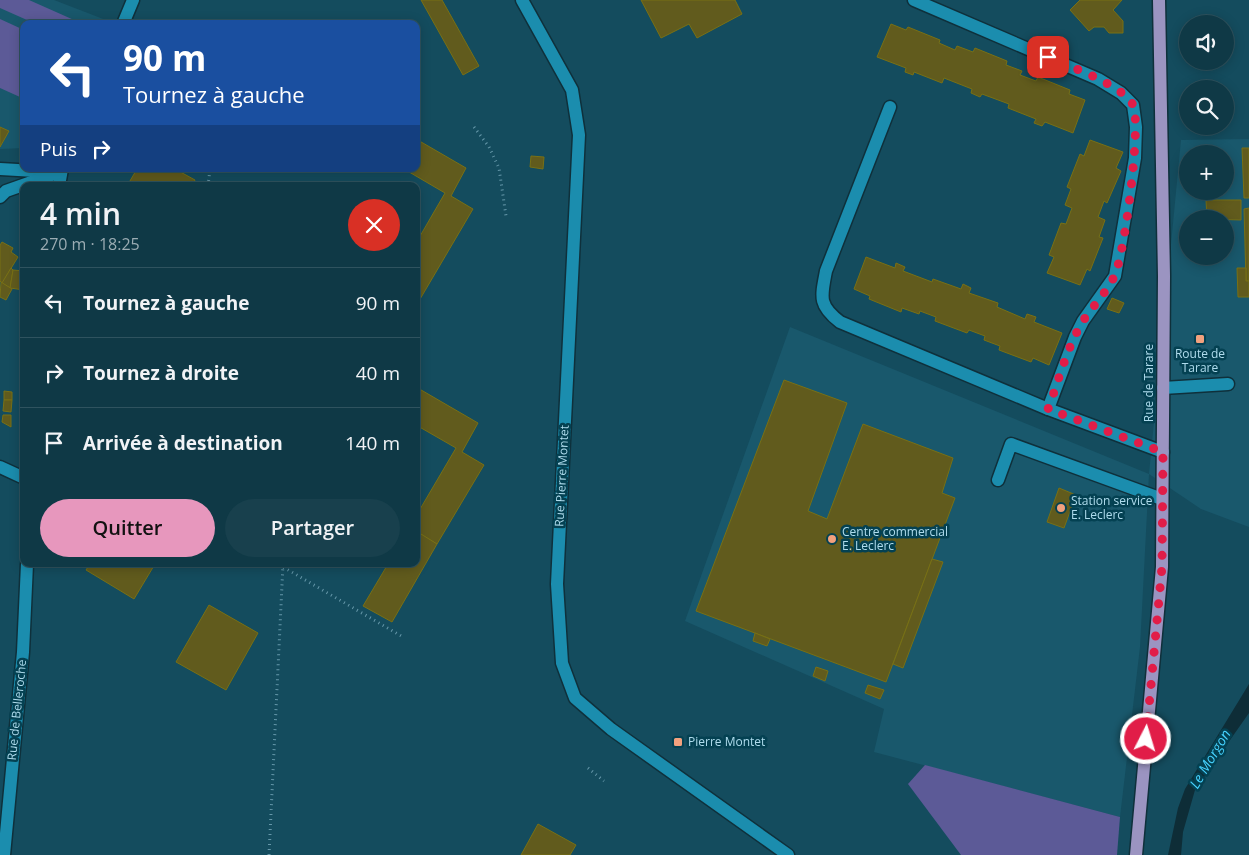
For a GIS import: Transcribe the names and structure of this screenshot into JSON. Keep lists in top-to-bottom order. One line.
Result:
{"streets":{"main road":["Rue de Tarare"],"street":["Rue Pierre Montet","Rue de Belleroche"]},"water":["Le Morgon"],"places":{"transit":["Route de Tarare","Pierre Montet"],"other":["Station service E. Leclerc","Centre commercial E. Leclerc"]},"page":{"map_buttons":["+","−"],"turn":["90 m","Tournez à gauche"],"then":"Puis","heading":["4 min","270 m · 18:25"],"list":[{"name":"Tournez à gauche","value":"90 m"},{"name":"Tournez à droite","value":"40 m"},{"name":"Arrivée à destination","value":"140 m"}],"buttons":["Quitter","Partager"]}}
